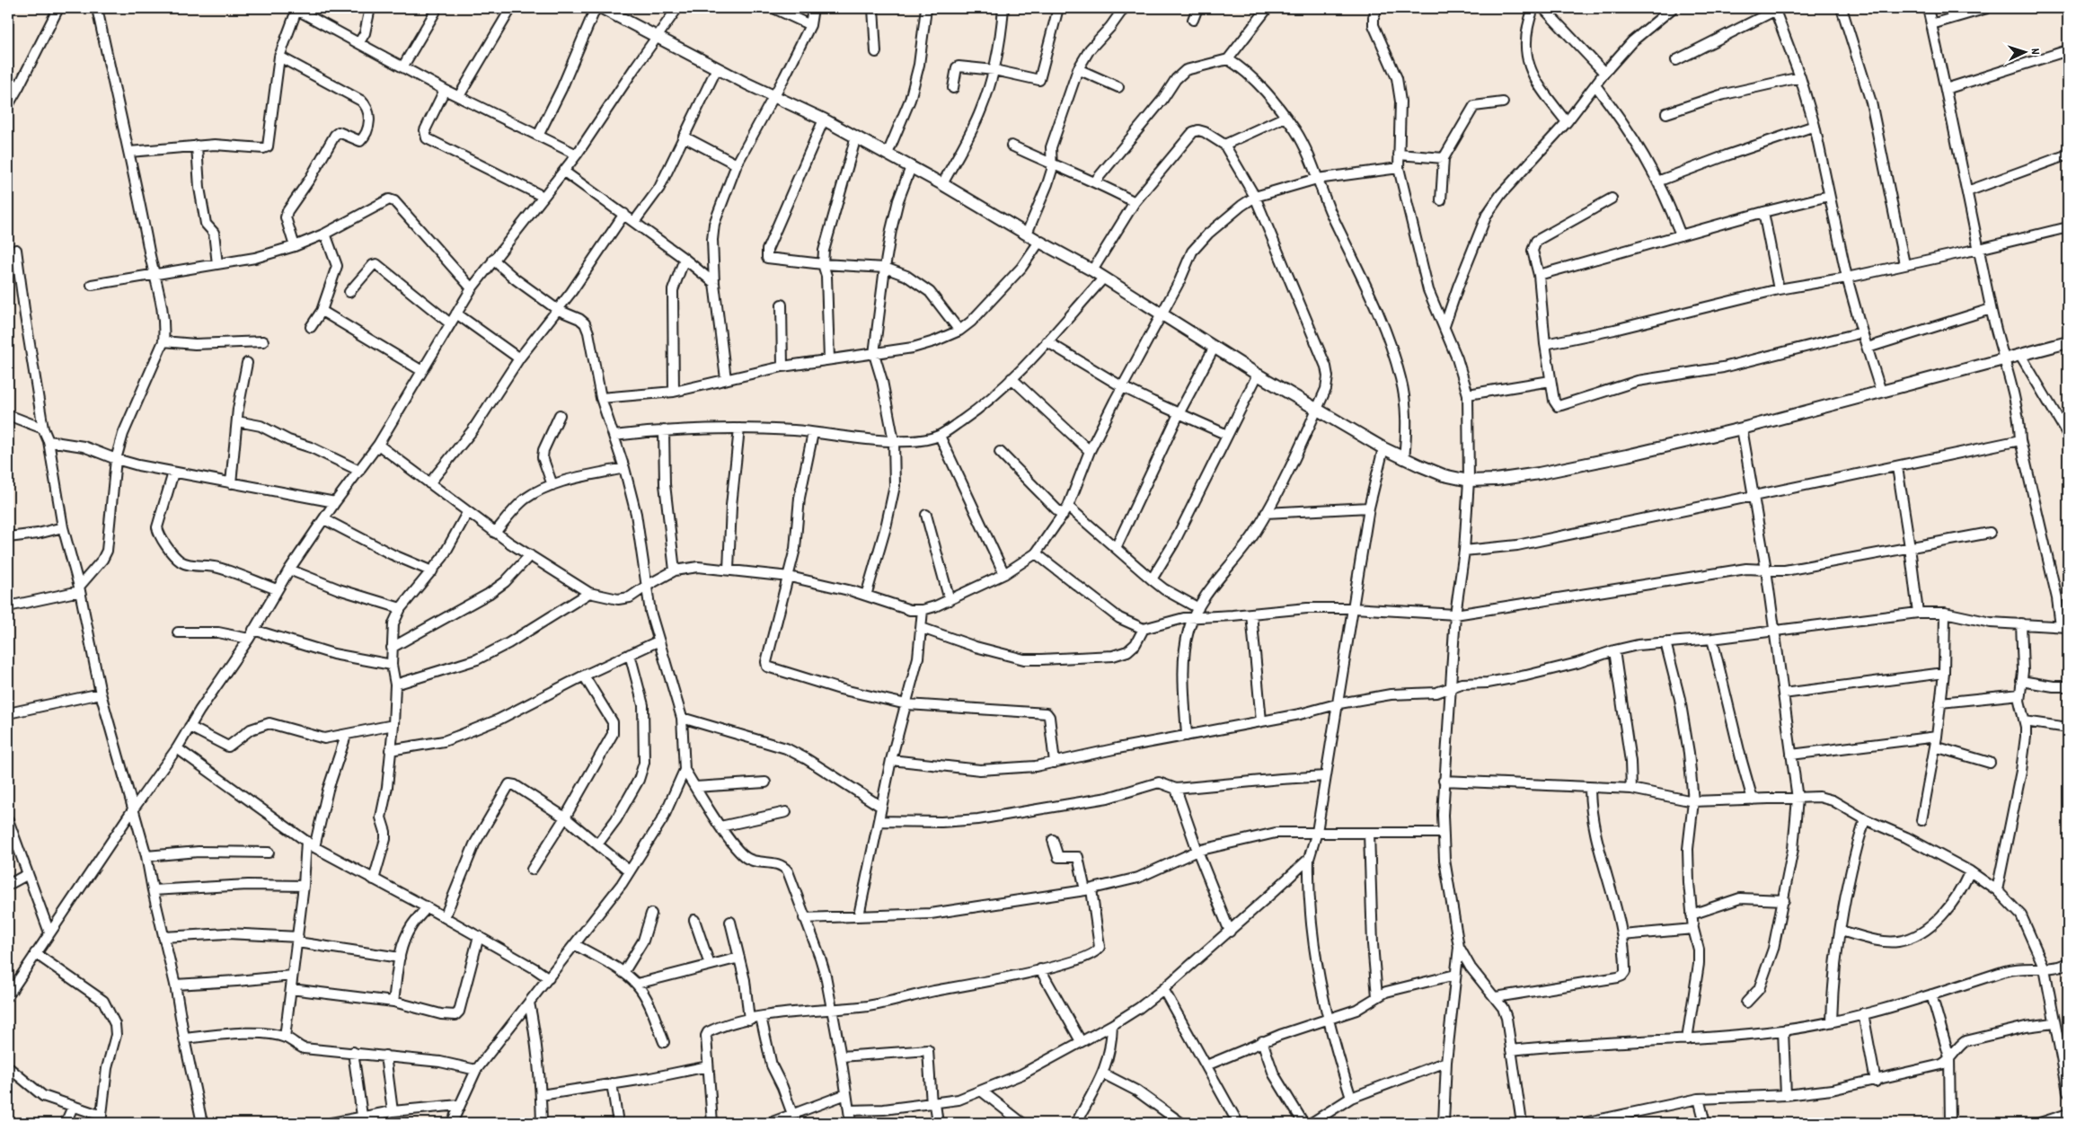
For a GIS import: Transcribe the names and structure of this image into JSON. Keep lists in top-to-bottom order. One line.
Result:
{"north":"right"}
